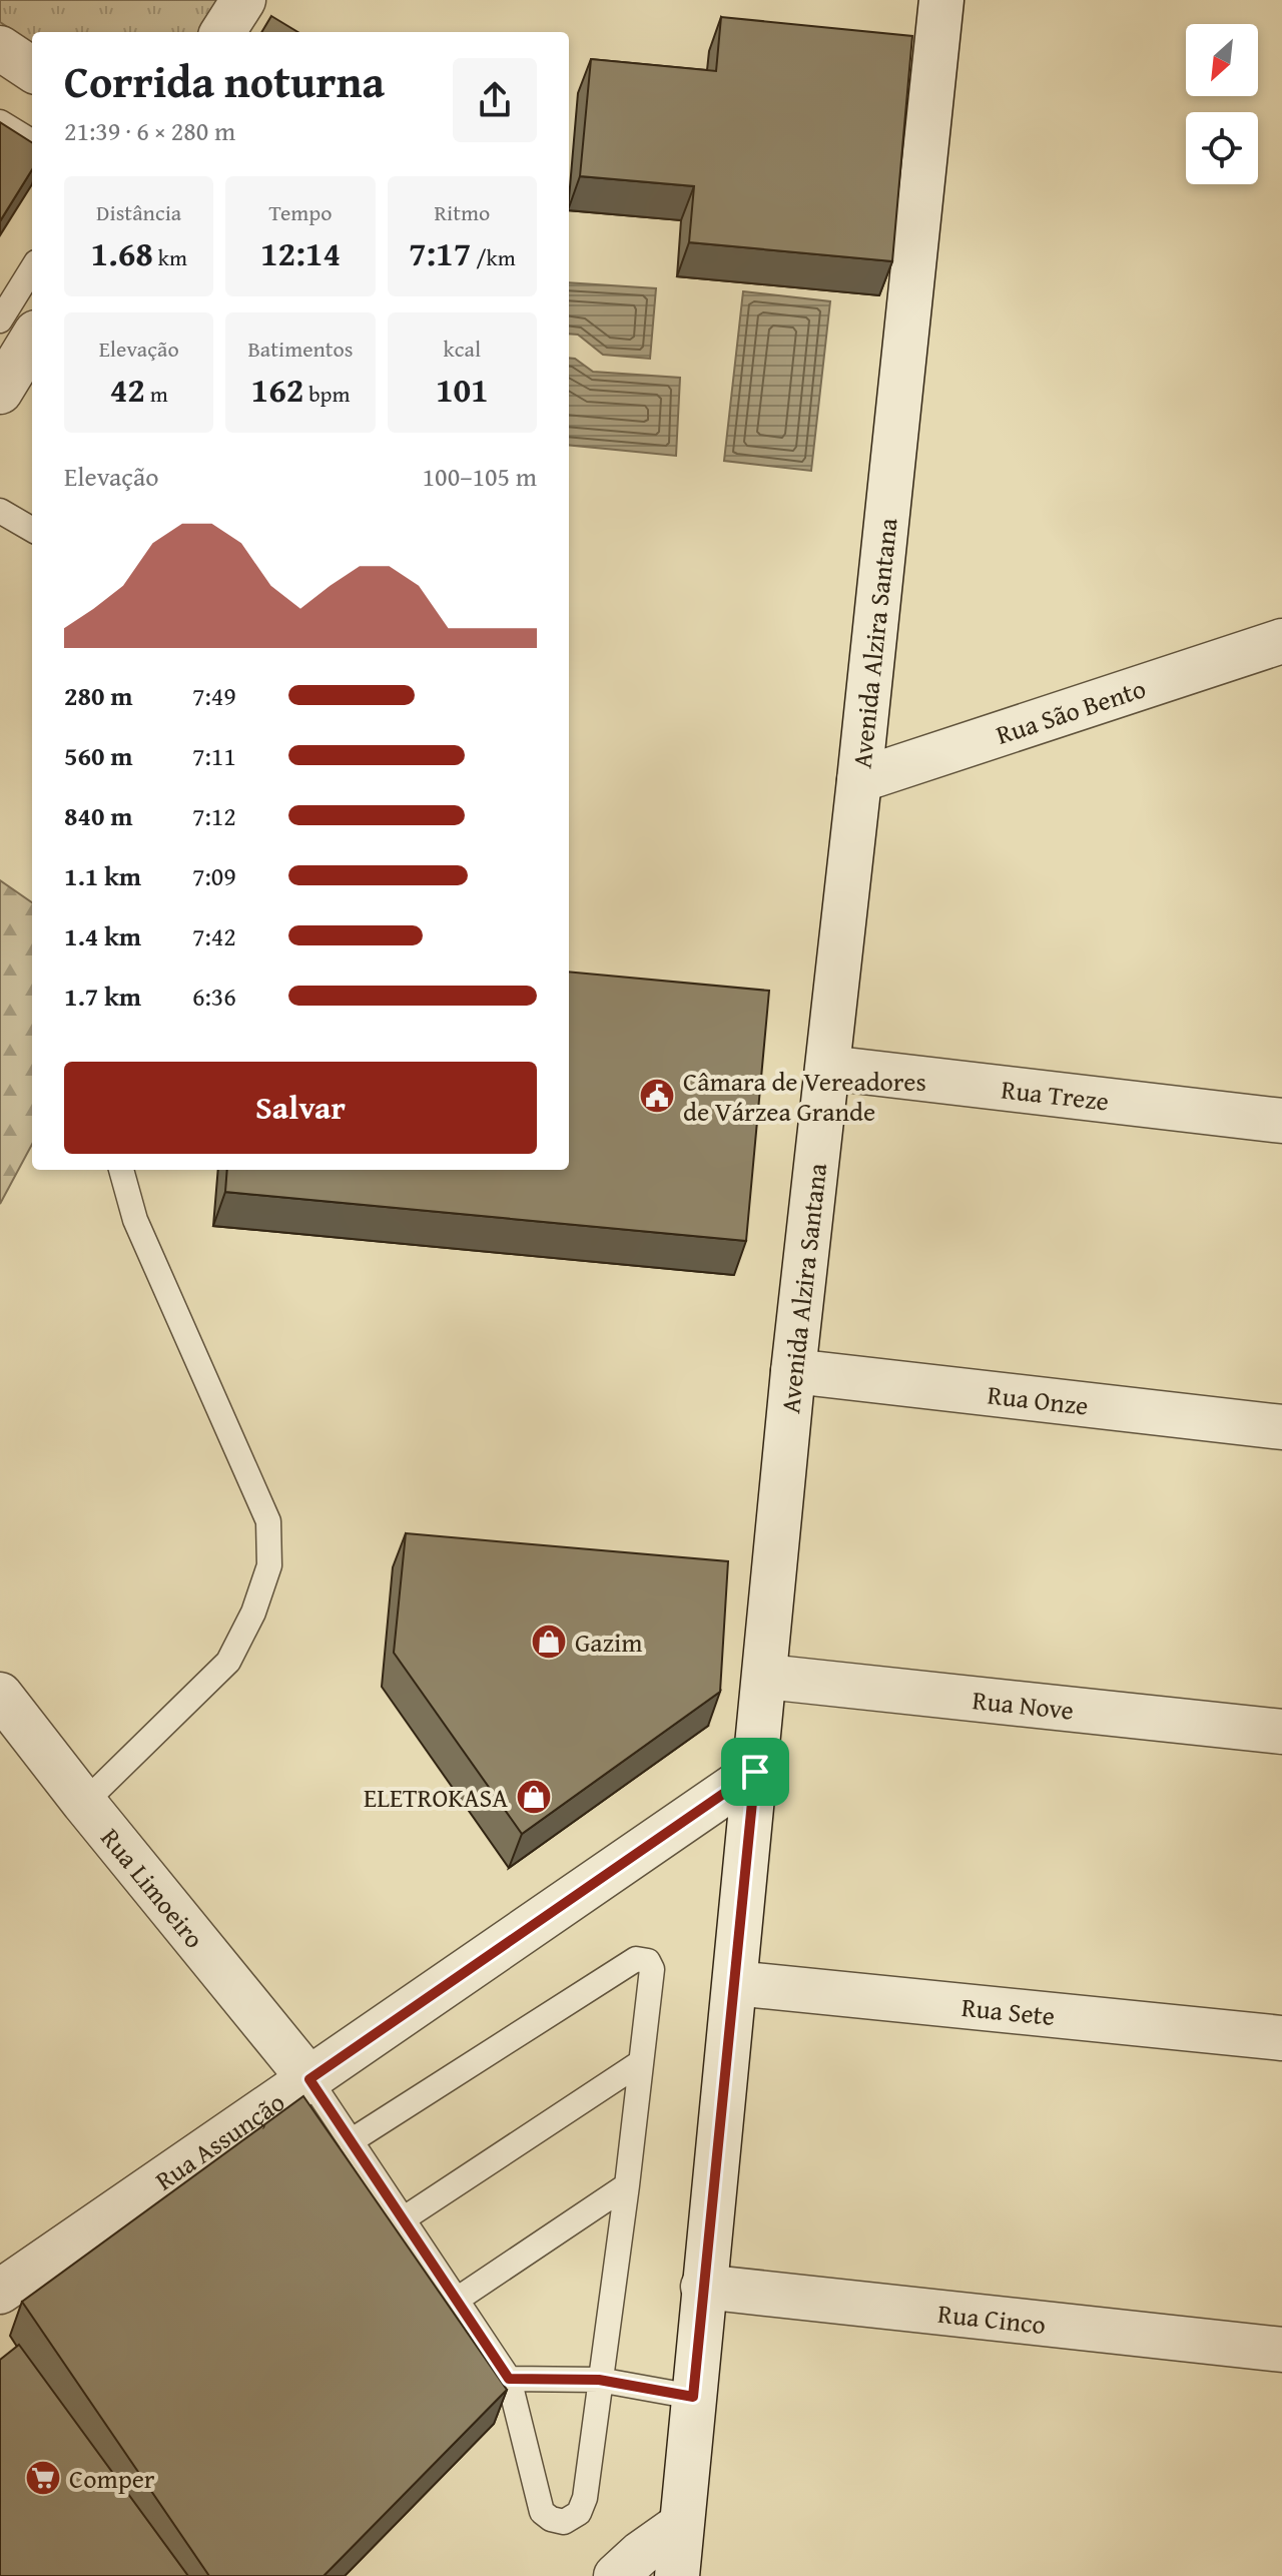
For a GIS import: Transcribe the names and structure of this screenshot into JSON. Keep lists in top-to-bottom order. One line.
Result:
{"streets":{"street":["Avenida Alzira Santana","Rua São Bento","Rua Treze","Rua Onze","Rua Nove","Rua Limoeiro","Rua Sete","Rua Assunção","Rua Cinco"]},"crossings":[["Avenida Alzira Santana","Rua São Bento"],["Avenida Alzira Santana","Rua Treze"],["Avenida Alzira Santana","Rua Onze"],["Avenida Alzira Santana","Rua Nove"],["Avenida Alzira Santana","Rua Sete"],["Avenida Alzira Santana","Rua Assunção"],["Avenida Alzira Santana","Rua Cinco"],["Rua Limoeiro","Rua Assunção"]],"places":{"public building":["Câmara de Vereadores de Várzea Grande"],"shop":["Gazim","ELETROKASA"],"supermarket":["Comper"]},"north":"bottom left","page":{"heading":["Corrida noturna","21:39 · 6 × 280 m"],"stats":[["Distância","1.68 km"],["Tempo","12:14"],["Ritmo","7:17 /km"],["Elevação","42 m"],["Batimentos","162 bpm"],["kcal","101"]],"chart":["Elevação","100–105 m"],"list":[{"name":"280 m","note":"7:49"},{"name":"560 m","note":"7:11"},{"name":"840 m","note":"7:12"},{"name":"1.1 km","note":"7:09"},{"name":"1.4 km","note":"7:42"},{"name":"1.7 km","note":"6:36"}],"buttons":"Salvar"}}
